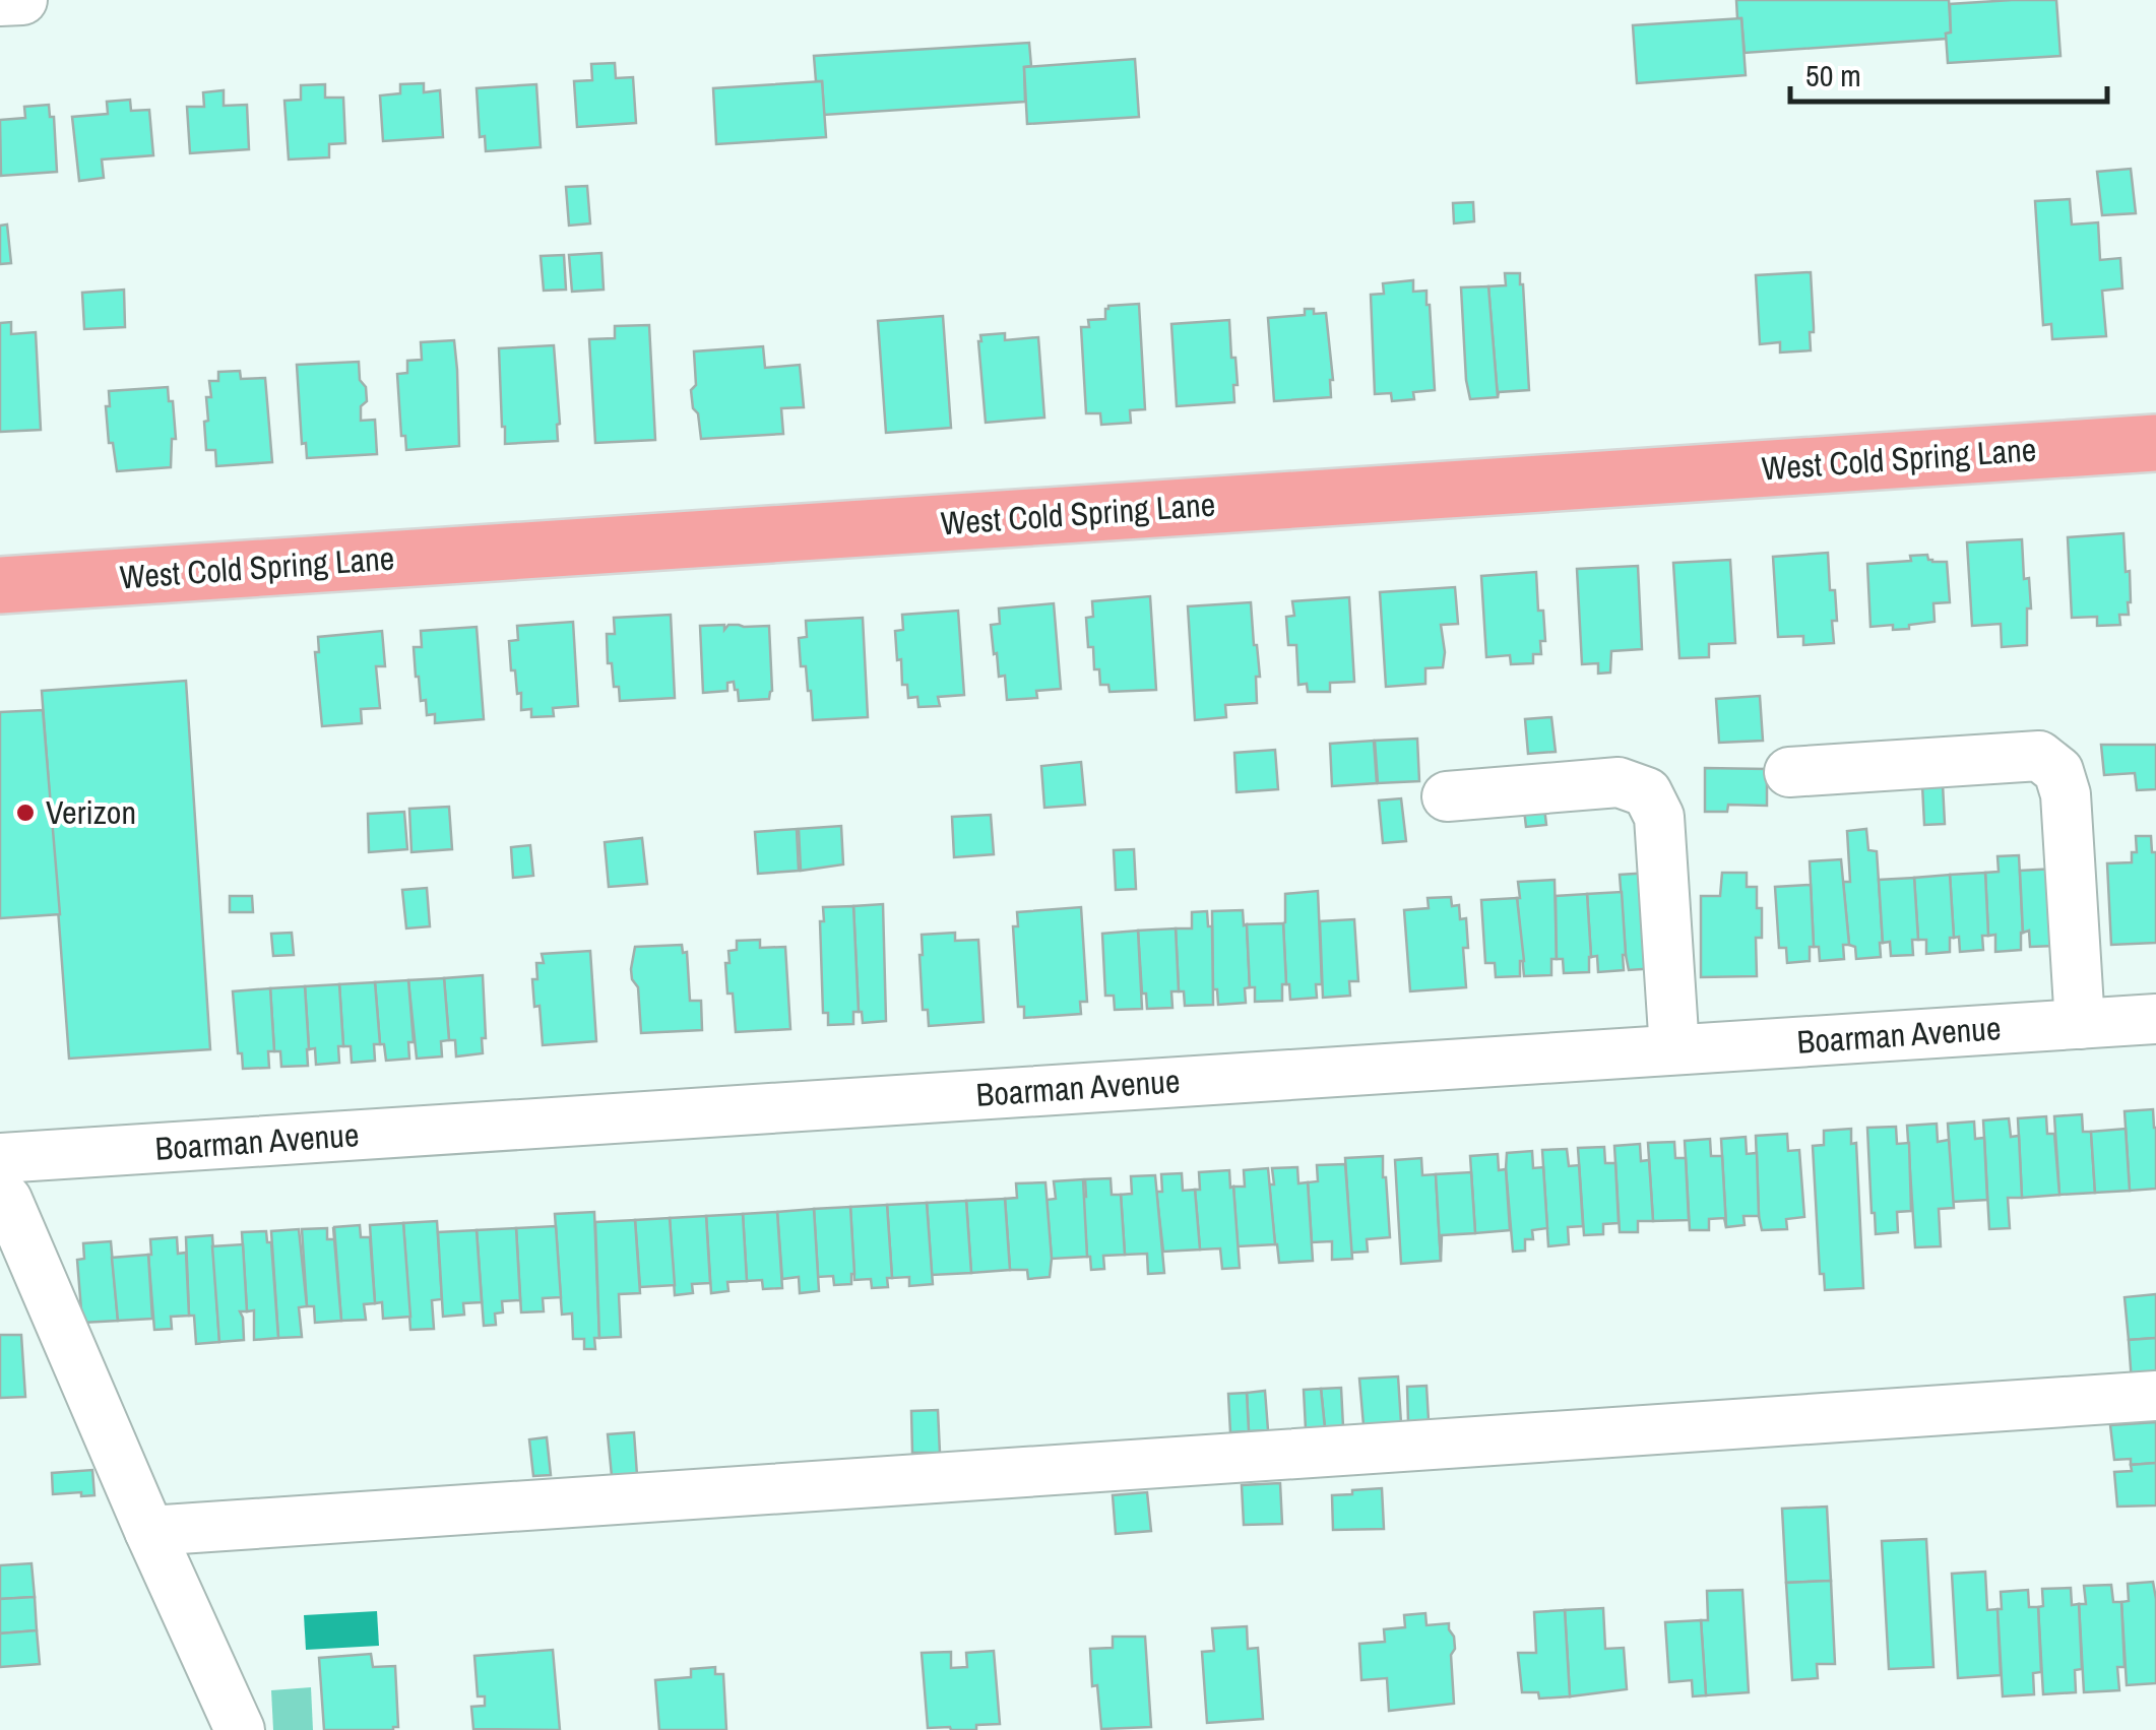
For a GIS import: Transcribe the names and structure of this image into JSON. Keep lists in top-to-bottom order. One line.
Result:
{"streets":{"main road":["West Cold Spring Lane"],"street":["Boarman Avenue"]},"places":["Verizon"],"scale_bar":"50 m"}
